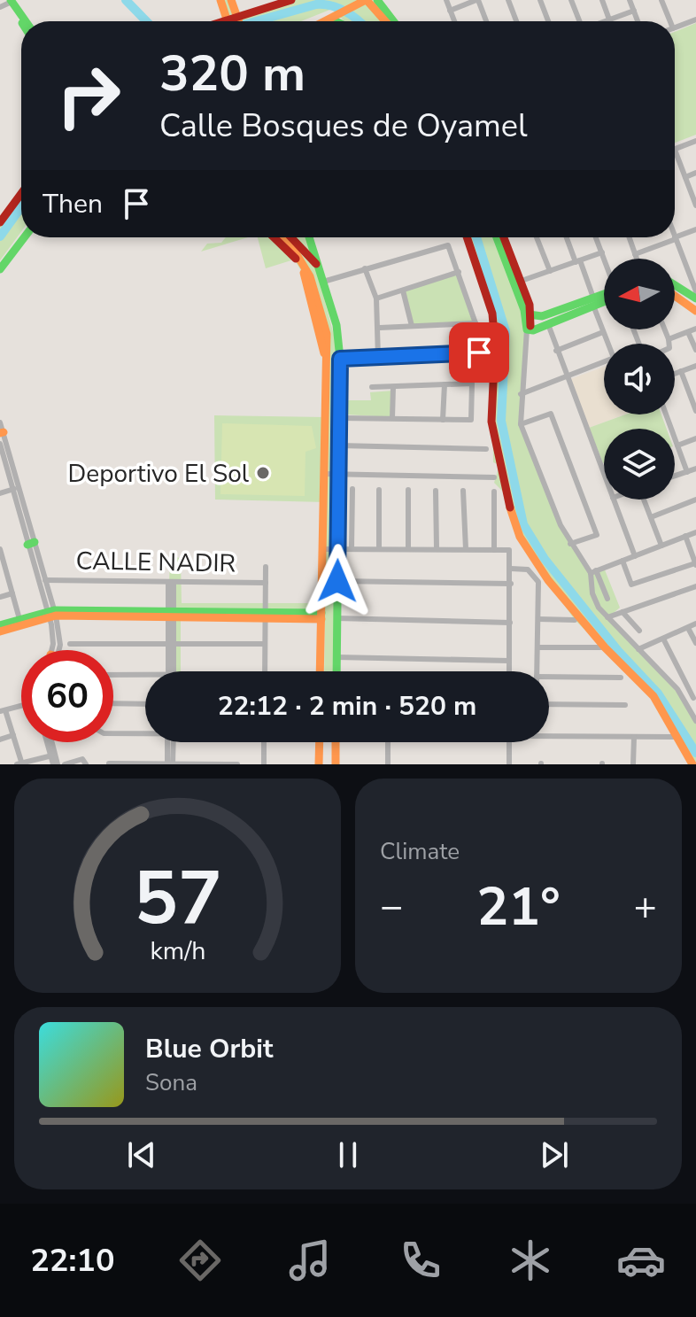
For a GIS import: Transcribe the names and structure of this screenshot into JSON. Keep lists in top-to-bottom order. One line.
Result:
{"streets":{"street":["CALLE NADIR"]},"places":["Deportivo El Sol"],"north":"left","page":{"turn":["320 m","Calle Bosques de Oyamel"],"then":"Then","limit":"60","trip":"22:12 · 2 min · 520 m","tile":"Climate","heat":["−","21°","+"],"song":["Blue Orbit","Sona"],"tabs":"22:10","gauge":["57","km/h"]}}
